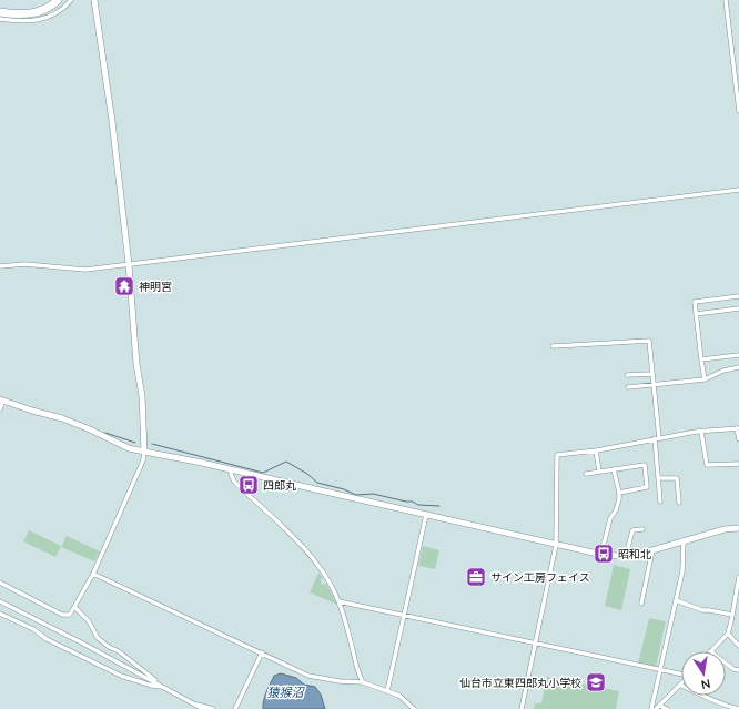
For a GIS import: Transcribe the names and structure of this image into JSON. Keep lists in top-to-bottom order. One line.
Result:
{"water":["猿猴沼"],"places":{"temple":["神明宮"],"bus stop":["四郎丸","昭和北"],"office":["サイン工房フェイス"],"school or university":["仙台市立東四郎丸小学校"]},"north":"bottom"}
